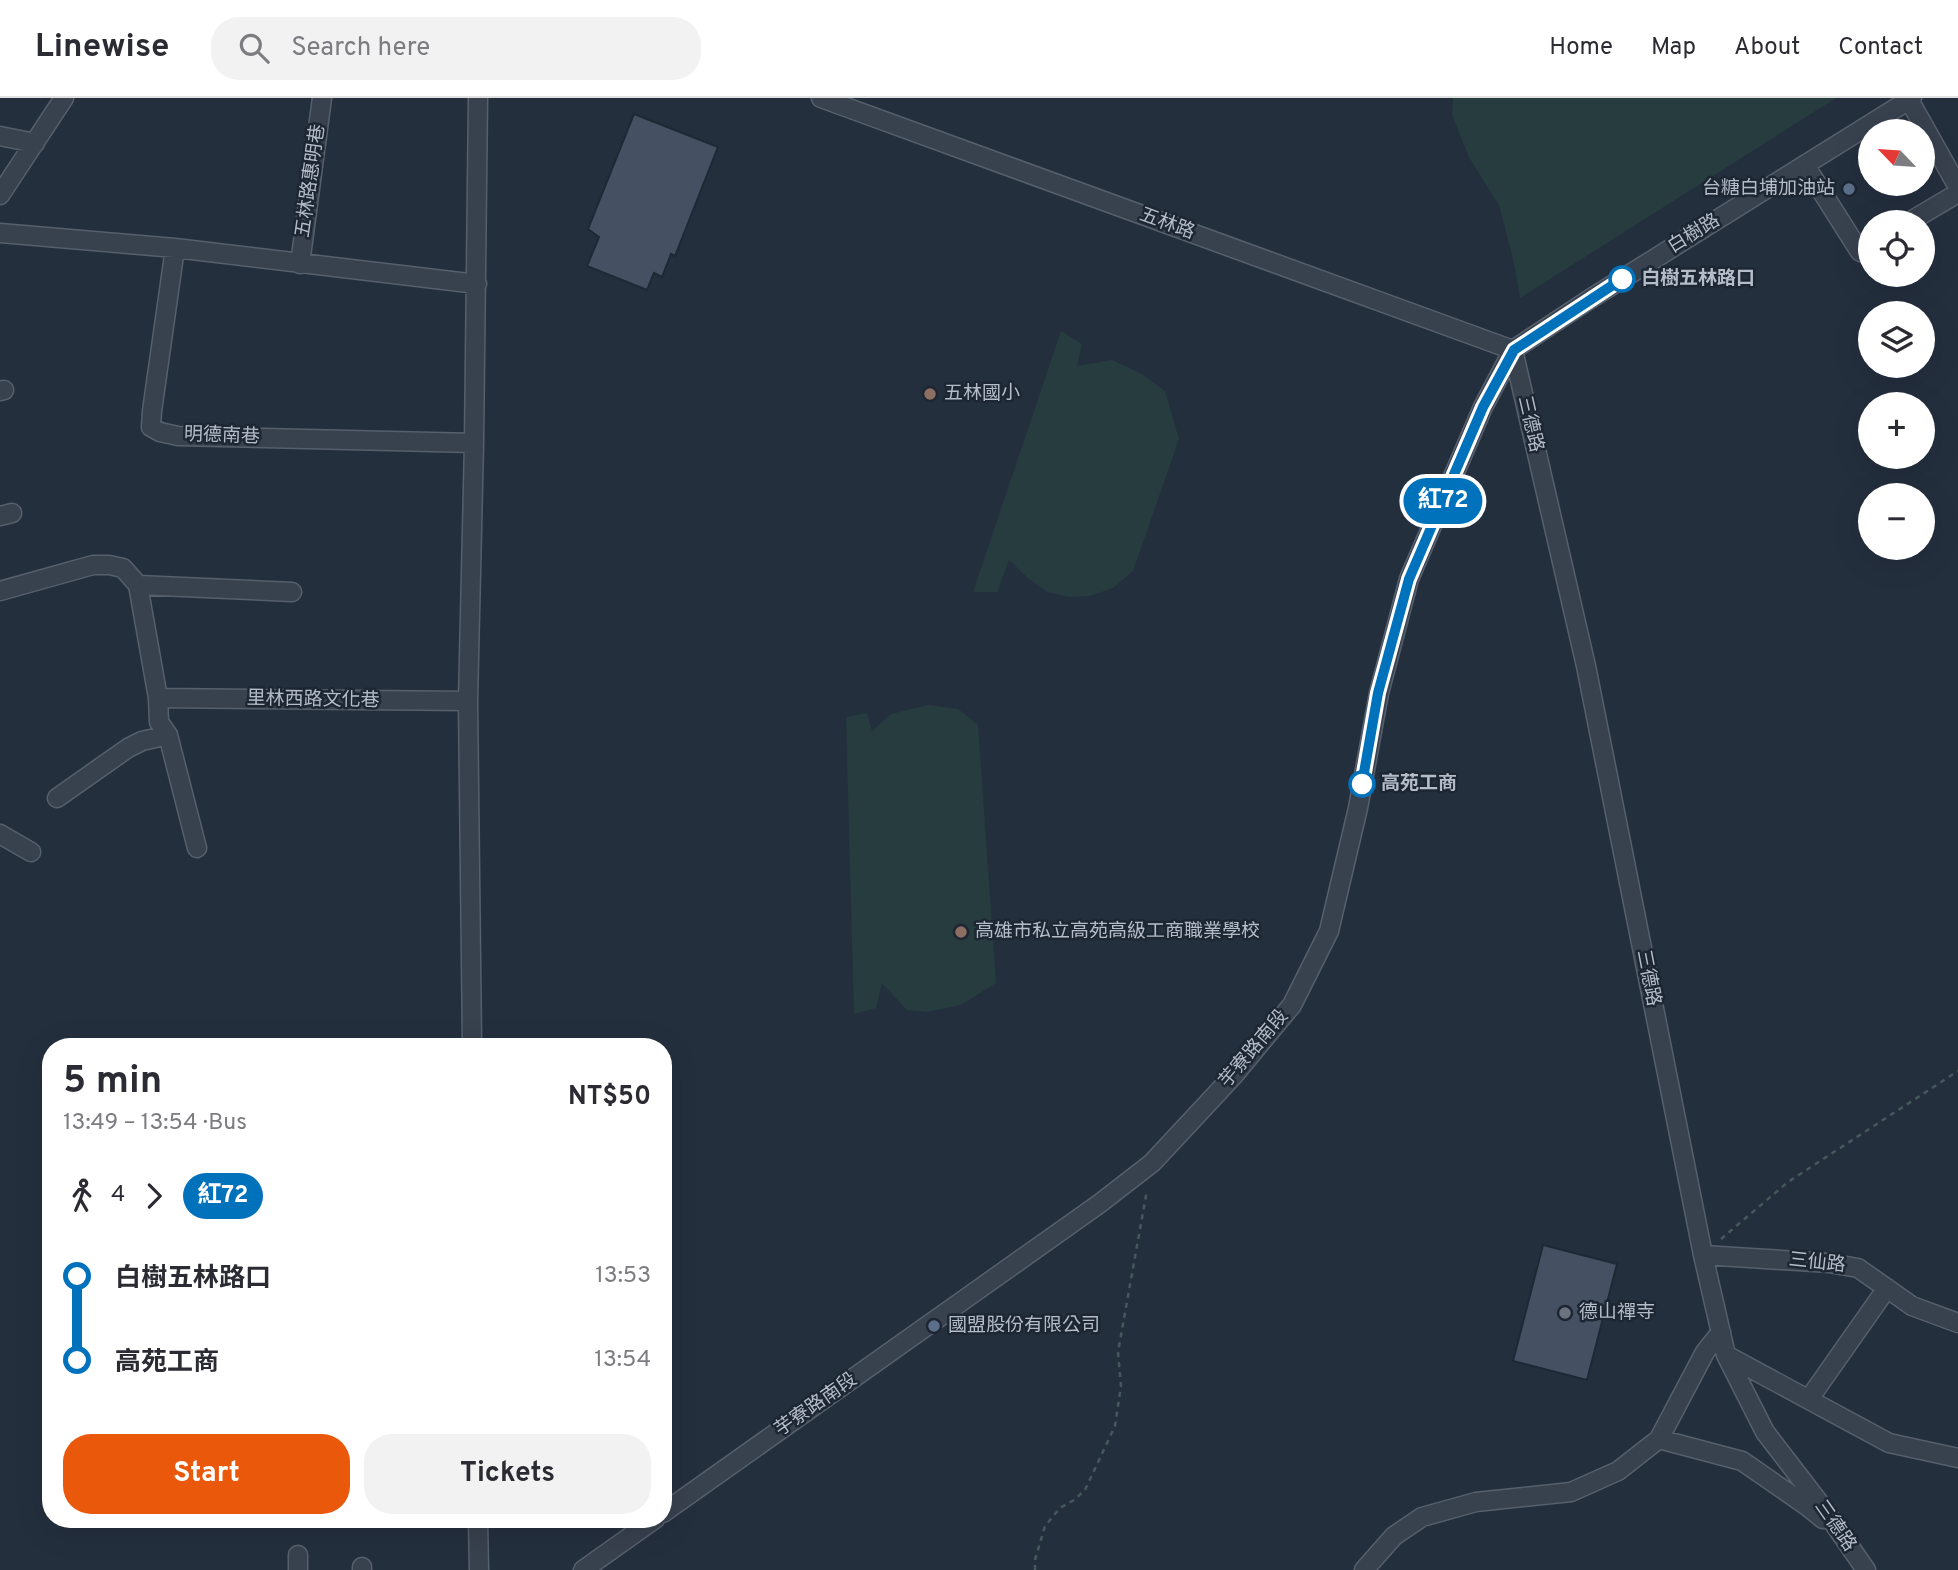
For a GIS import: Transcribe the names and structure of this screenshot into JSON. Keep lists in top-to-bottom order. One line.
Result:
{"streets":{"street":["五林路惠明巷","五林路","白樹路","三德路","明德南巷","里林西路文化巷","芋寮路南段","三仙路"]},"crossings":[["五林路","白樹路"],["五林路","三德路"],["五林路","芋寮路南段"],["白樹路","三德路"],["白樹路","芋寮路南段"],["三德路","芋寮路南段"],["三德路","三仙路"]],"places":["台糖白埔加油站","白樹五林路口","五林國小","高苑工商","高雄市私立高苑高級工商職業學校","德山禪寺","國盟股份有限公司"],"lines":["bus line 紅72"],"north":"top left","page":{"header":"Linewise","search":"Search here","nav":["Home","Map","About","Contact"],"on_map":"紅72","map_buttons":["+","−"],"heading":["5 min","13:49 – 13:54 · Bus","NT$50"],"legs":["4","紅72"],"list":[{"name":"白樹五林路口","value":"13:53"},{"name":"高苑工商","value":"13:54"}],"buttons":["Start","Tickets"]}}
